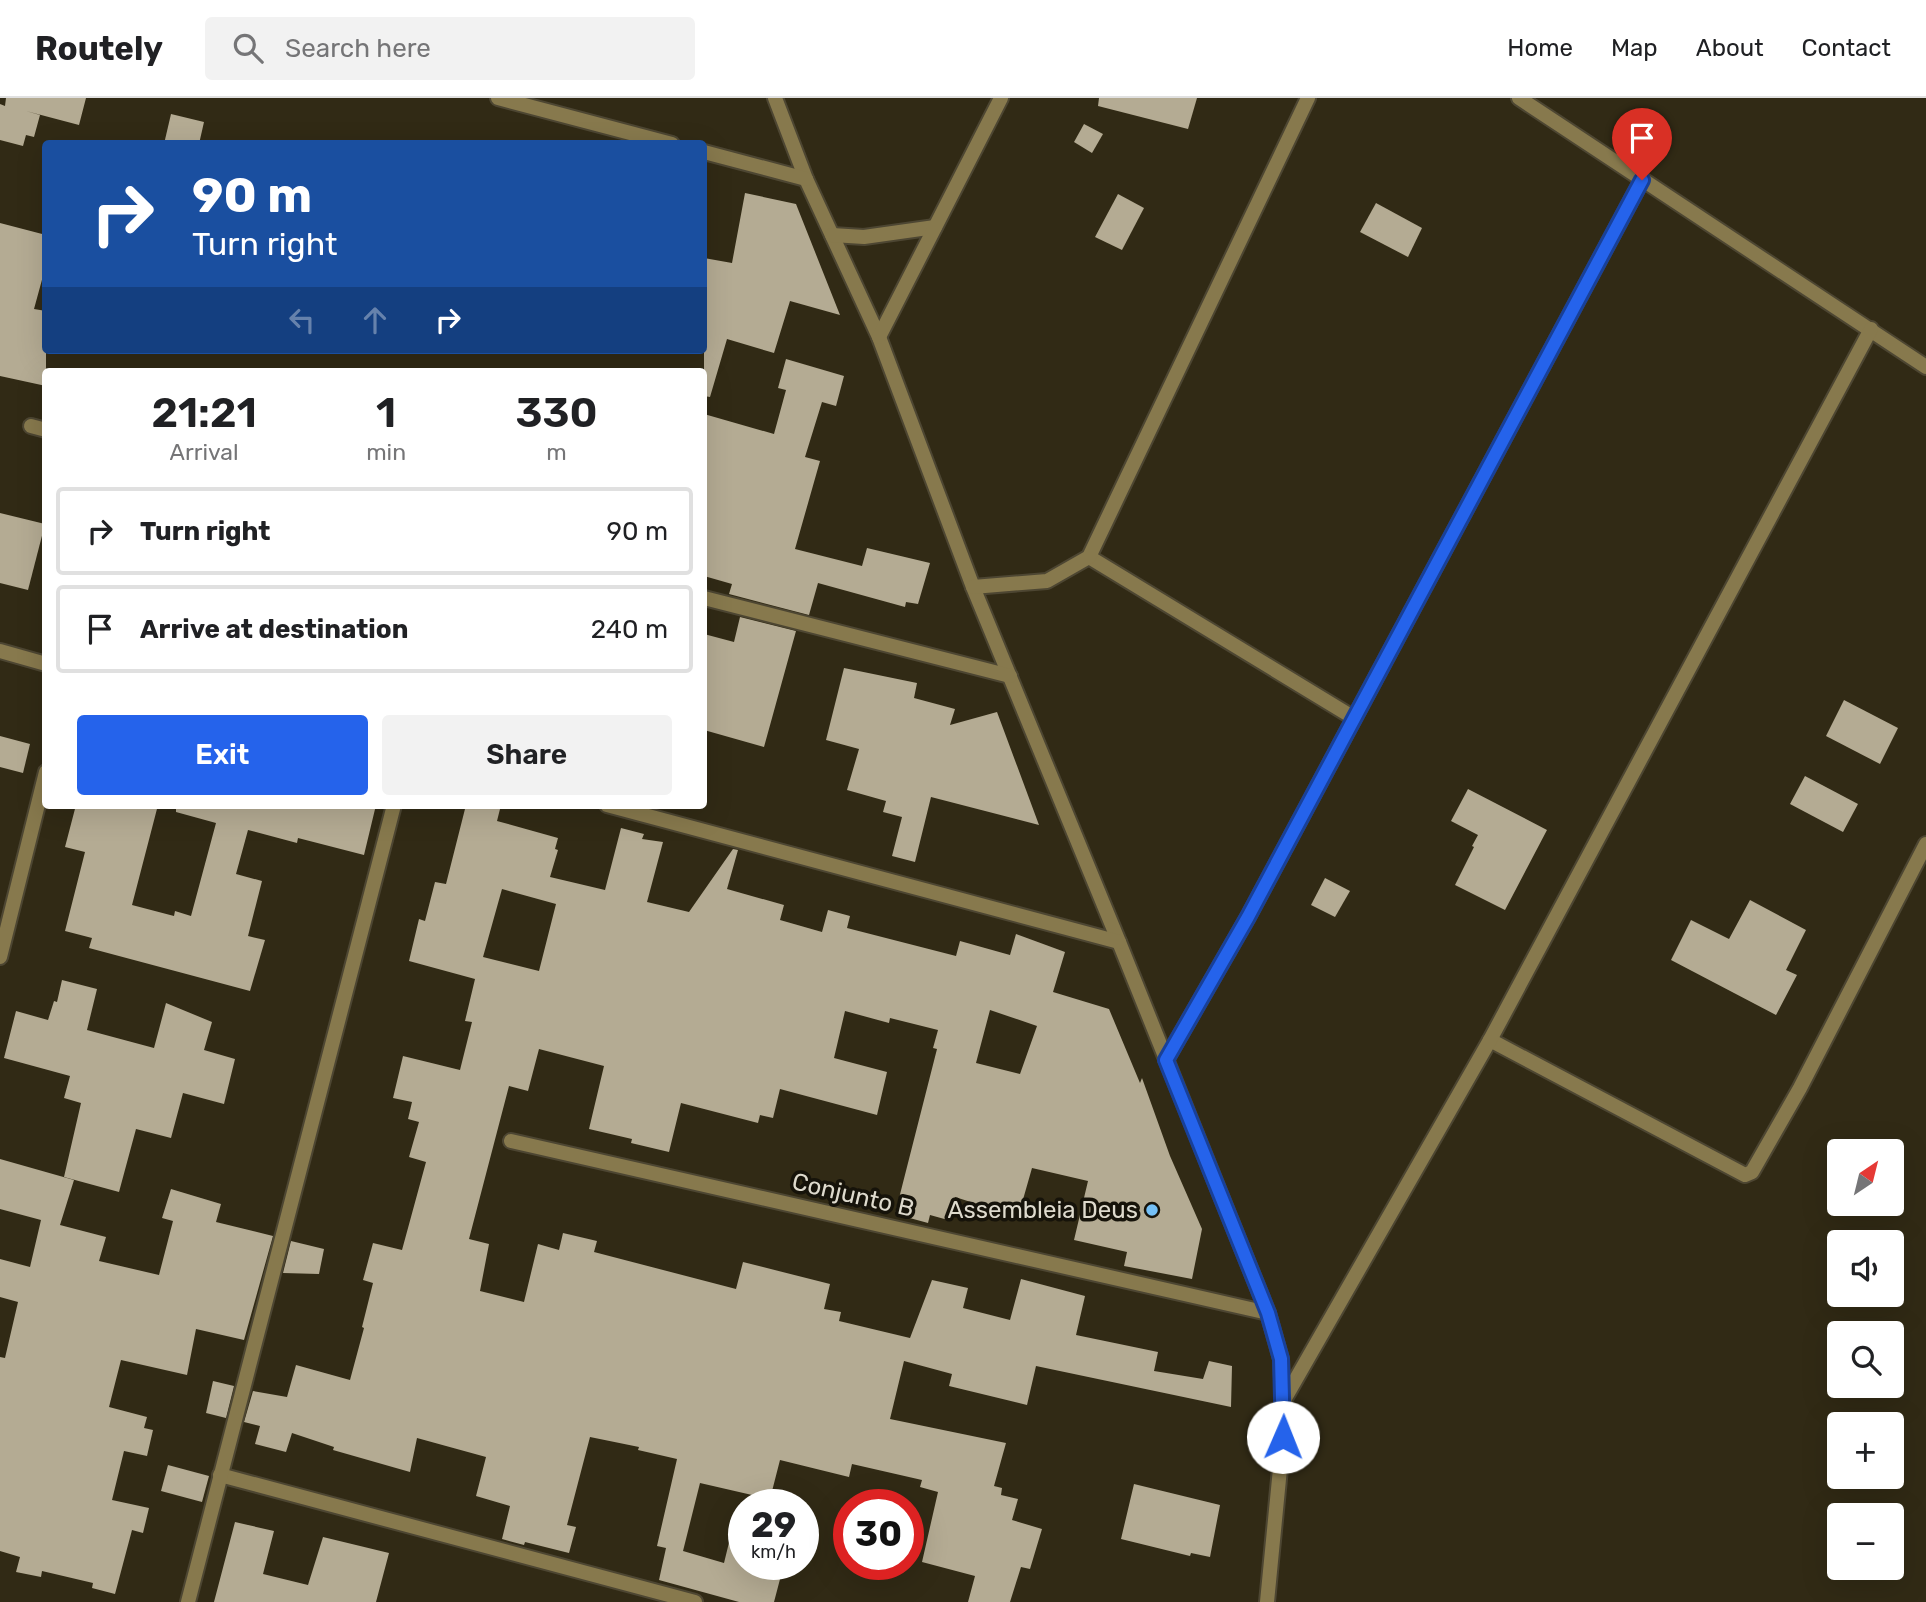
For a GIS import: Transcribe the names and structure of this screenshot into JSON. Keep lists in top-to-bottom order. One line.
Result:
{"streets":{"street":["Conjunto B"]},"places":["Assembleia Deus"],"north":"top right","page":{"header":"Routely","search":"Search here","nav":["Home","Map","About","Contact"],"turn":["90 m","Turn right"],"eta":["21:21","Arrival","1","min","330","m"],"list":[{"name":"Turn right","value":"90 m"},{"name":"Arrive at destination","value":"240 m"}],"buttons":["Exit","Share"],"map_buttons":["+","−"],"speed":"29 km/h","limit":"30"}}
